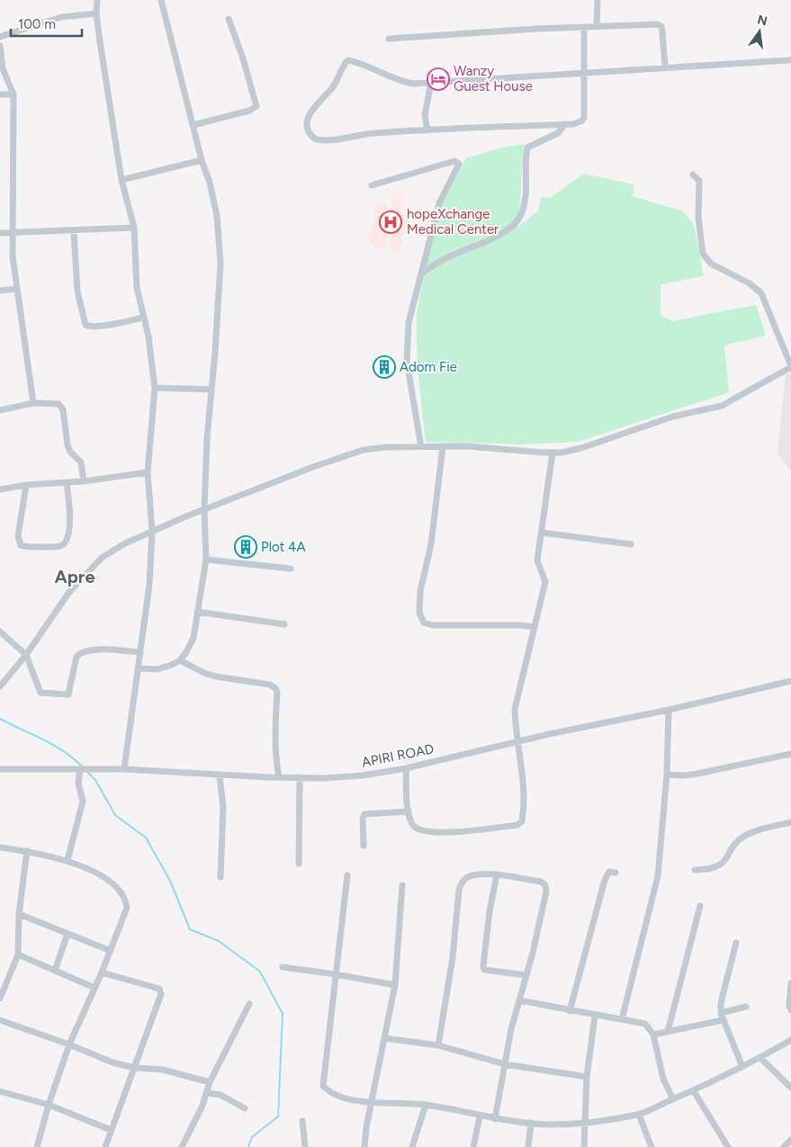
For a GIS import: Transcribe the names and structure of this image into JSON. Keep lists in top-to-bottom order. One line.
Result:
{"streets":{"street":["APIRI ROAD"]},"districts":["Apre"],"places":{"hotel":["Wanzy Guest House"],"hospital":["hopeXchange Medical Center"],"building":["Adom Fie","Plot 4A"]},"scale_bar":"100 m","north":"top"}
